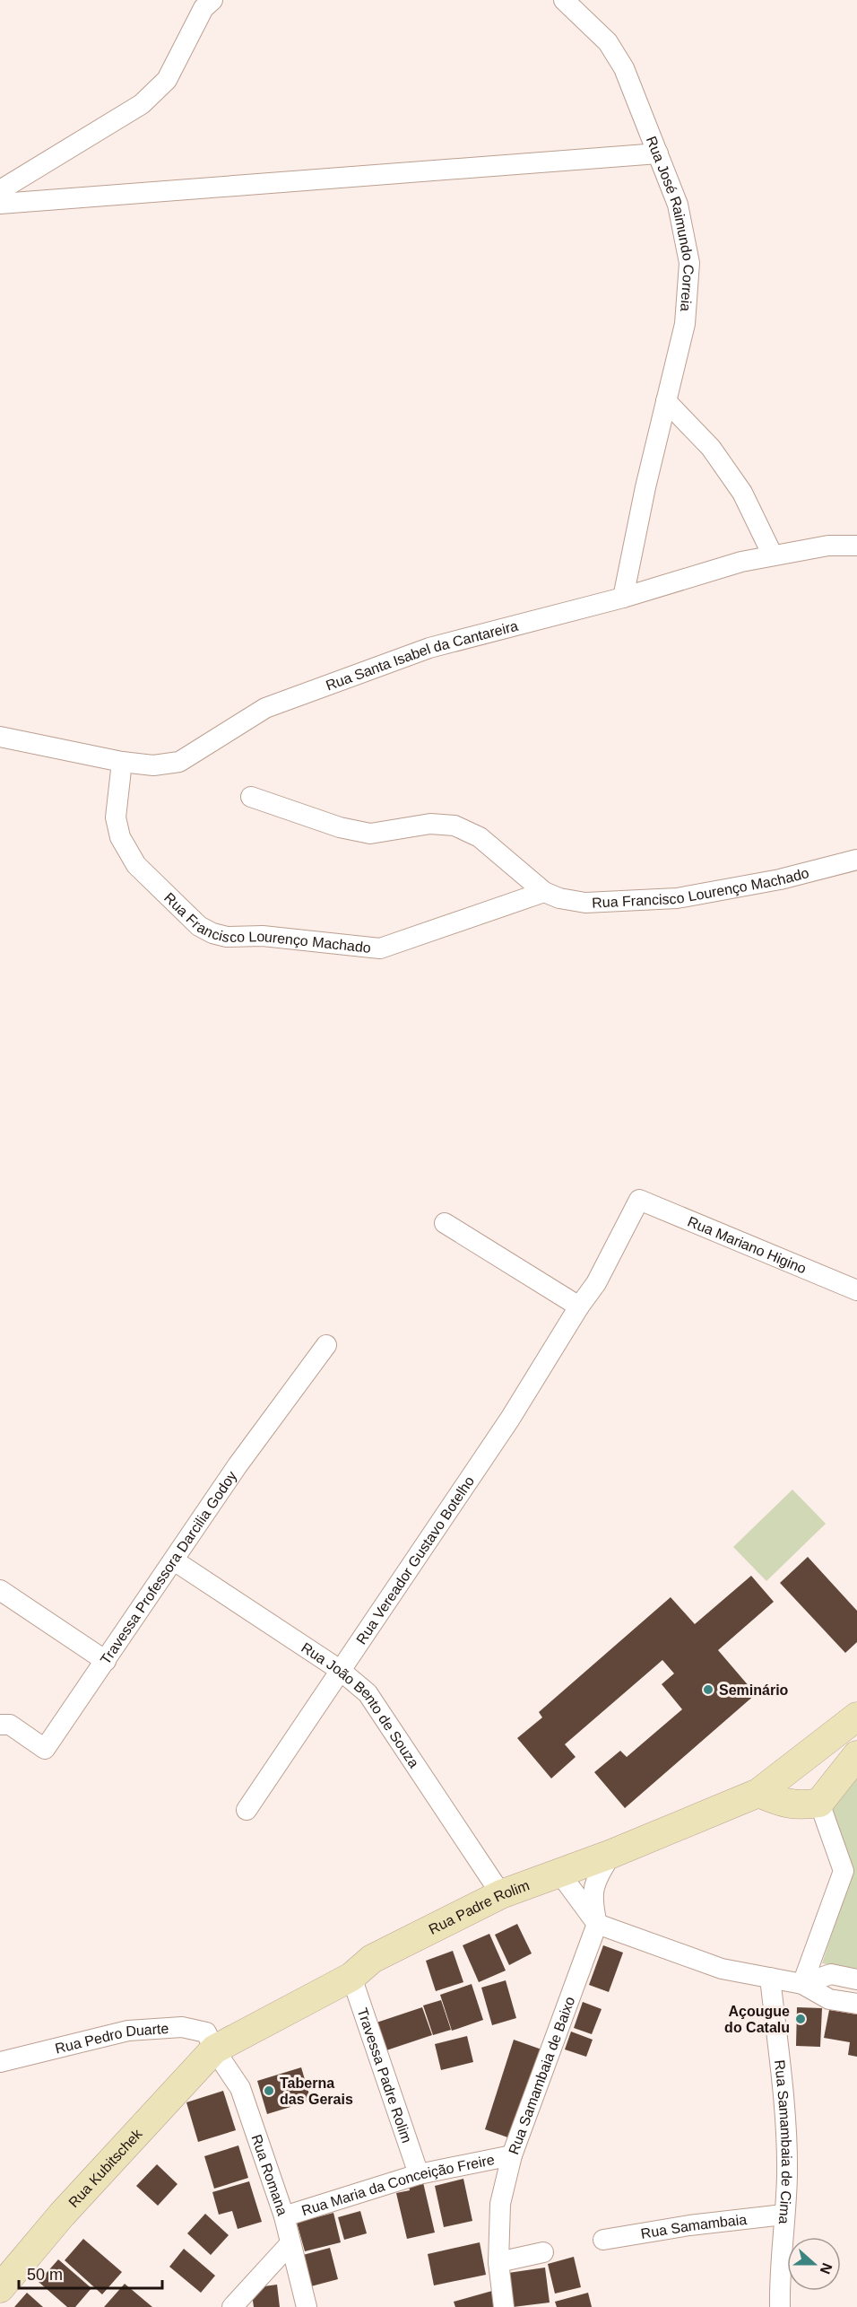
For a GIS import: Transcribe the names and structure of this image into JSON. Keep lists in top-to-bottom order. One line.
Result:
{"streets":{"street":["Rua José Raimundo Correia","Rua Santa Isabel da Cantareira","Rua Francisco Lourenço Machado","Rua Mariano Higino","Rua Vereador Gustavo Botelho","Travessa Professora Darcilia Godoy","Rua João Bento de Souza","Rua Padre Rolim","Rua Pedro Duarte","Travessa Padre Rolim","Rua Samambaia de Baixo","Rua Samambaia de Cima","Rua Kubitschek","Rua Romana","Rua Maria da Conceição Freire","Rua Samambaia"]},"crossings":[["Rua José Raimundo Correia","Rua Santa Isabel da Cantareira"],["Rua Santa Isabel da Cantareira","Rua Francisco Lourenço Machado"],["Rua Mariano Higino","Rua Vereador Gustavo Botelho"],["Rua Vereador Gustavo Botelho","Rua João Bento de Souza"],["Travessa Professora Darcilia Godoy","Rua João Bento de Souza"],["Rua João Bento de Souza","Rua Padre Rolim"],["Rua Padre Rolim","Rua Pedro Duarte"],["Rua Padre Rolim","Travessa Padre Rolim"],["Rua Padre Rolim","Rua Kubitschek"],["Rua Padre Rolim","Rua Romana"],["Rua Pedro Duarte","Rua Kubitschek"],["Rua Pedro Duarte","Rua Romana"],["Travessa Padre Rolim","Rua Maria da Conceição Freire"],["Rua Samambaia de Baixo","Rua Maria da Conceição Freire"],["Rua Samambaia de Cima","Rua Samambaia"],["Rua Kubitschek","Rua Romana"],["Rua Romana","Rua Maria da Conceição Freire"]],"places":["Seminário","Açougue do Catalu","Taberna das Gerais"],"scale_bar":"50 m","north":"right"}
